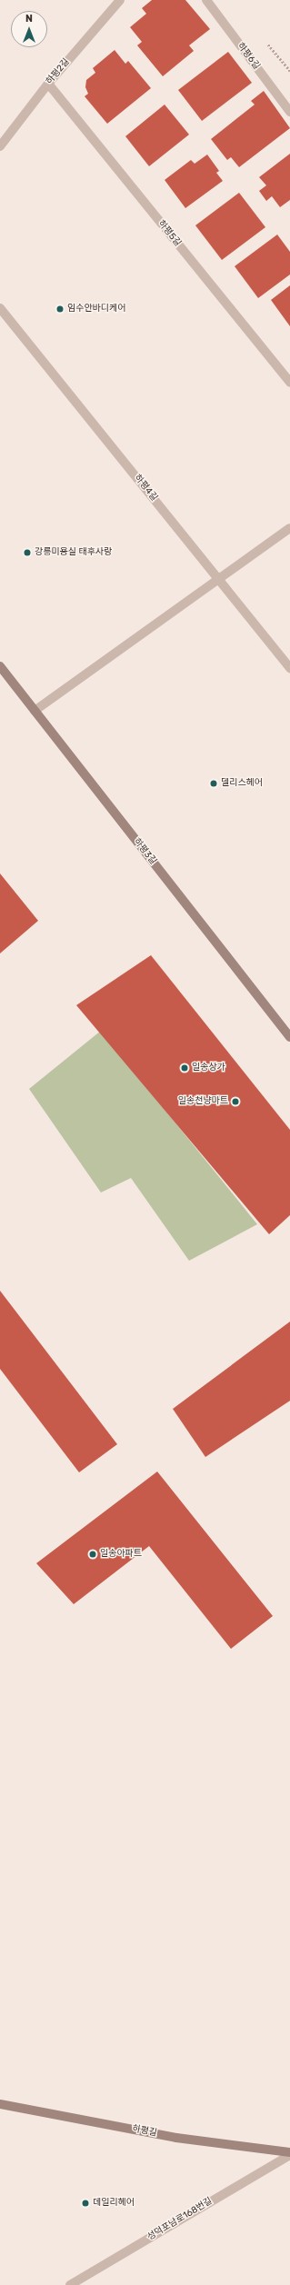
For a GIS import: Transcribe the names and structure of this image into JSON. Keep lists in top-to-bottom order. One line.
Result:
{"streets":{"street":["하평6길","하평2길","하평5길","하평4길","하평3길","하평길","성덕포남로168번길"]},"crossings":[["하평2길","하평5길"],["하평길","성덕포남로168번길"]],"places":["임수안바디케어","강릉미용실 태후사랑","델리스헤어","일송상가","일송천냥마트","일송아파트","데일리헤어"],"north":"top"}
